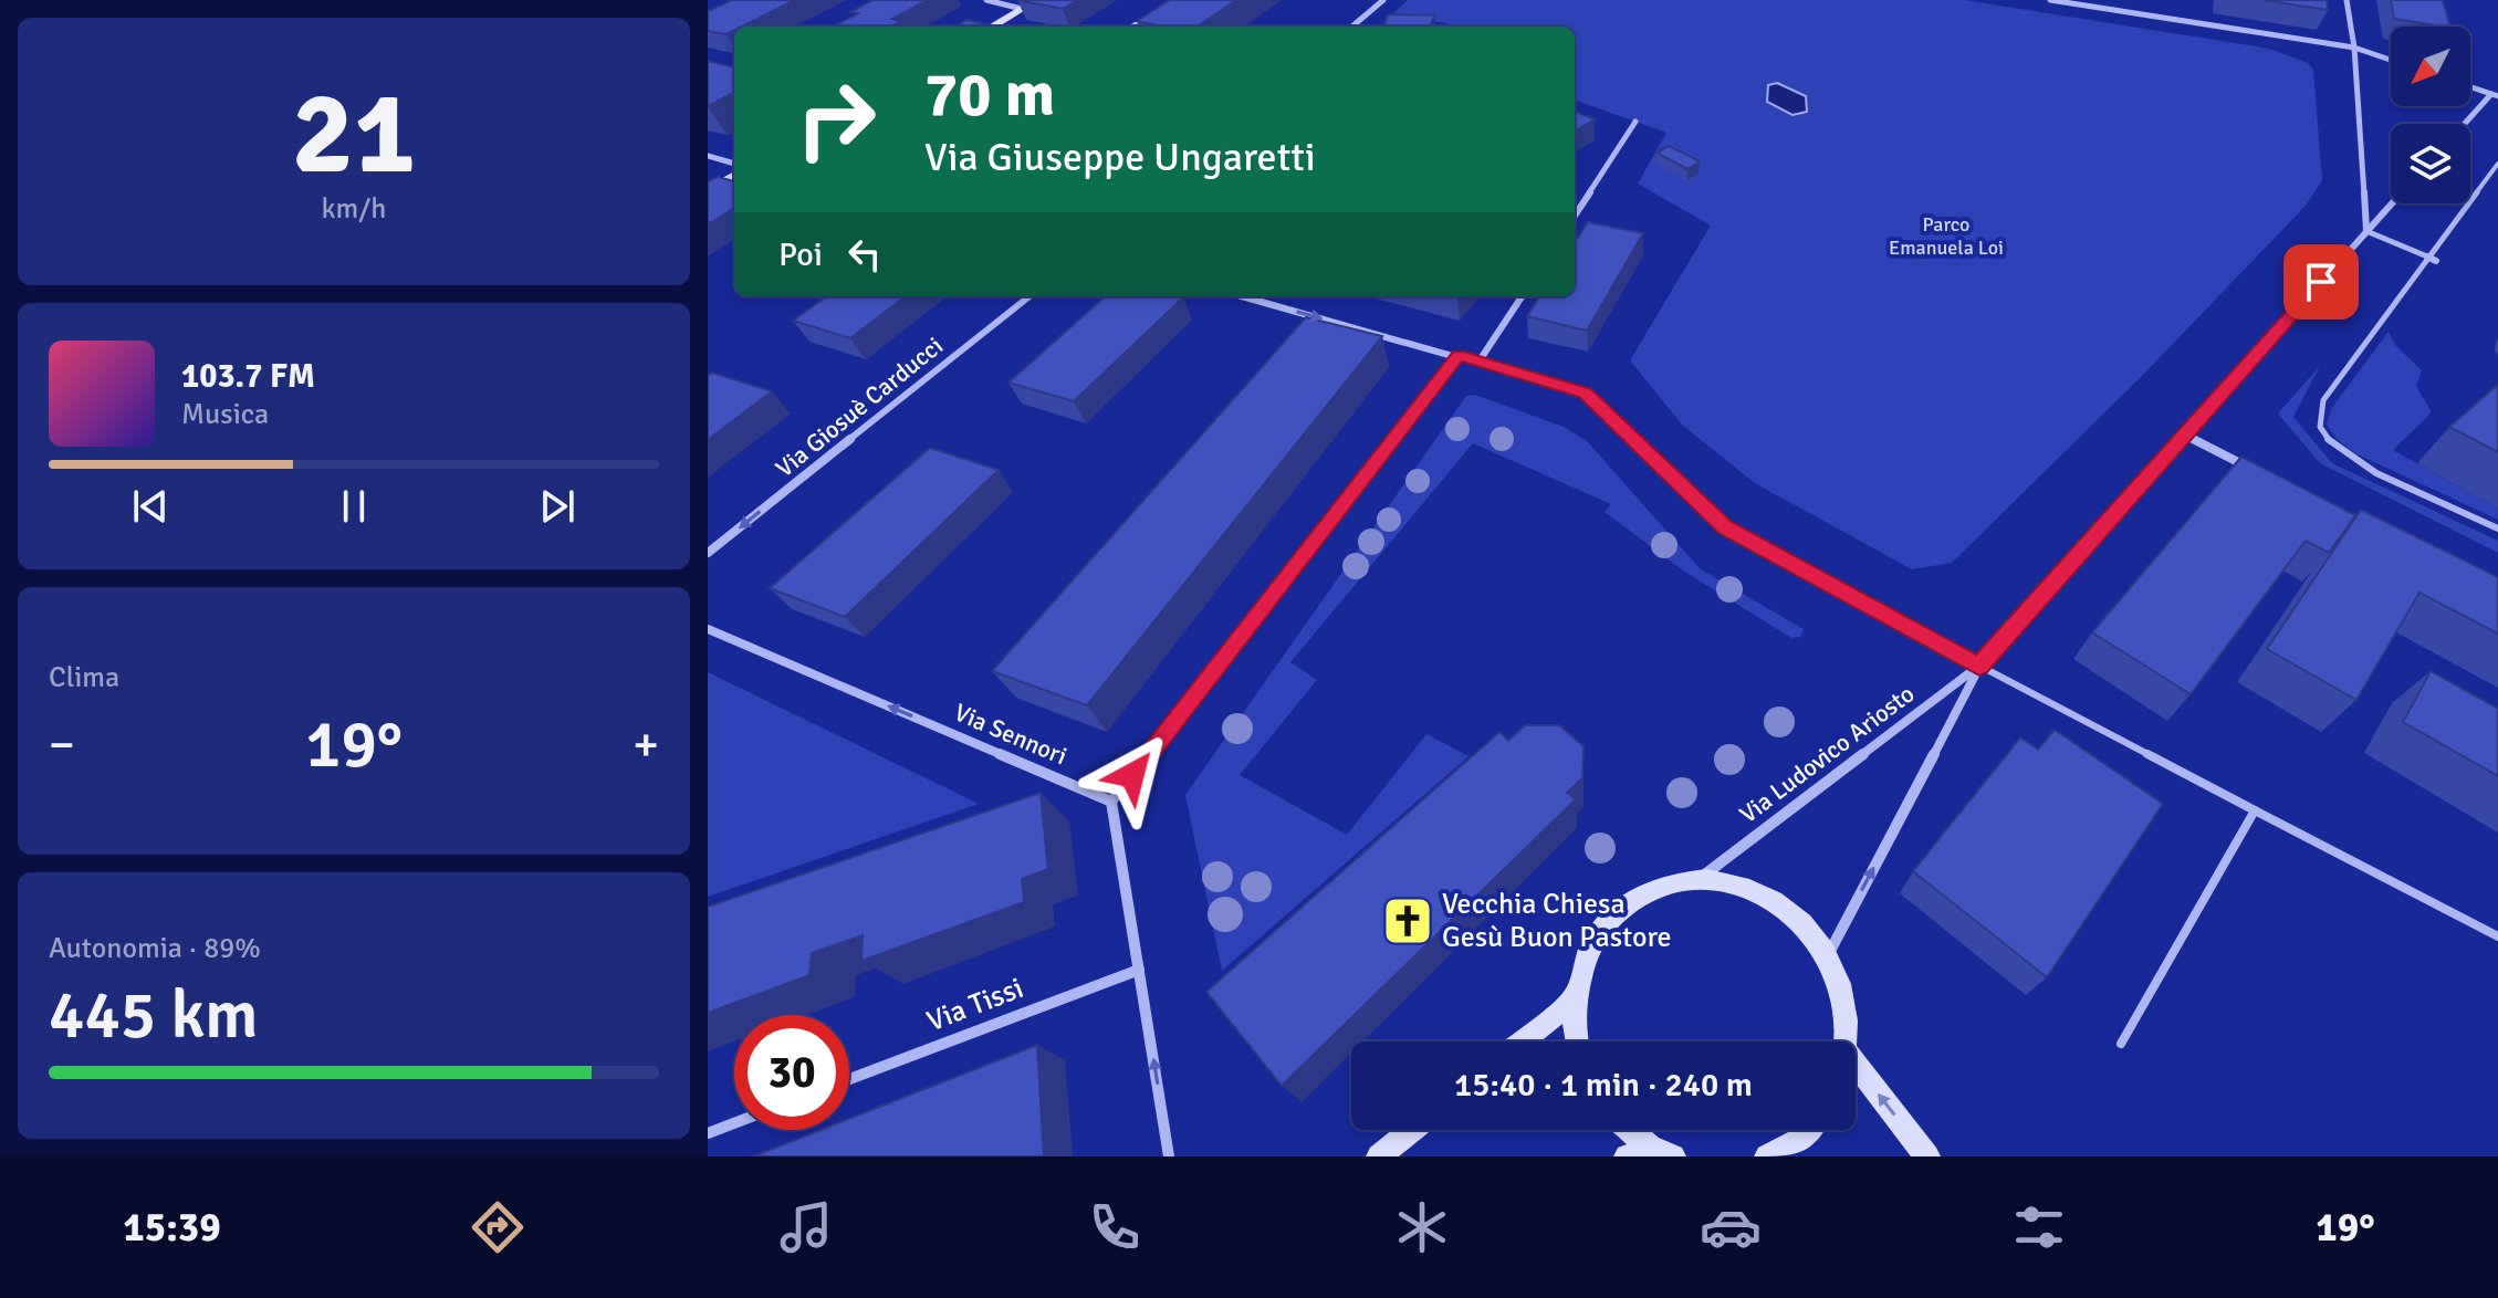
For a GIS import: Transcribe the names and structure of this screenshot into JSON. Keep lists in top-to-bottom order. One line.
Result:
{"streets":{"street":["Via Giosuè Carducci","Via Sennori","Via Ludovico Ariosto","Via Tissi"]},"one_way":["Via Giosuè Carducci","Via Sennori"],"parks":["Parco Emanuela Loi"],"places":{"church":["Vecchia Chiesa Gesù Buon Pastore"]},"north":"bottom left","page":{"tile":[["21","km/h"],"Clima",["Autonomia · 89%","445 km"]],"turn":["70 m","Via Giuseppe Ungaretti"],"then":"Poi","song":["103.7 FM","Musica"],"heat":["−","19°","+"],"limit":"30","trip":"15:40 · 1 min · 240 m","tabs":["15:39","19°"]}}
